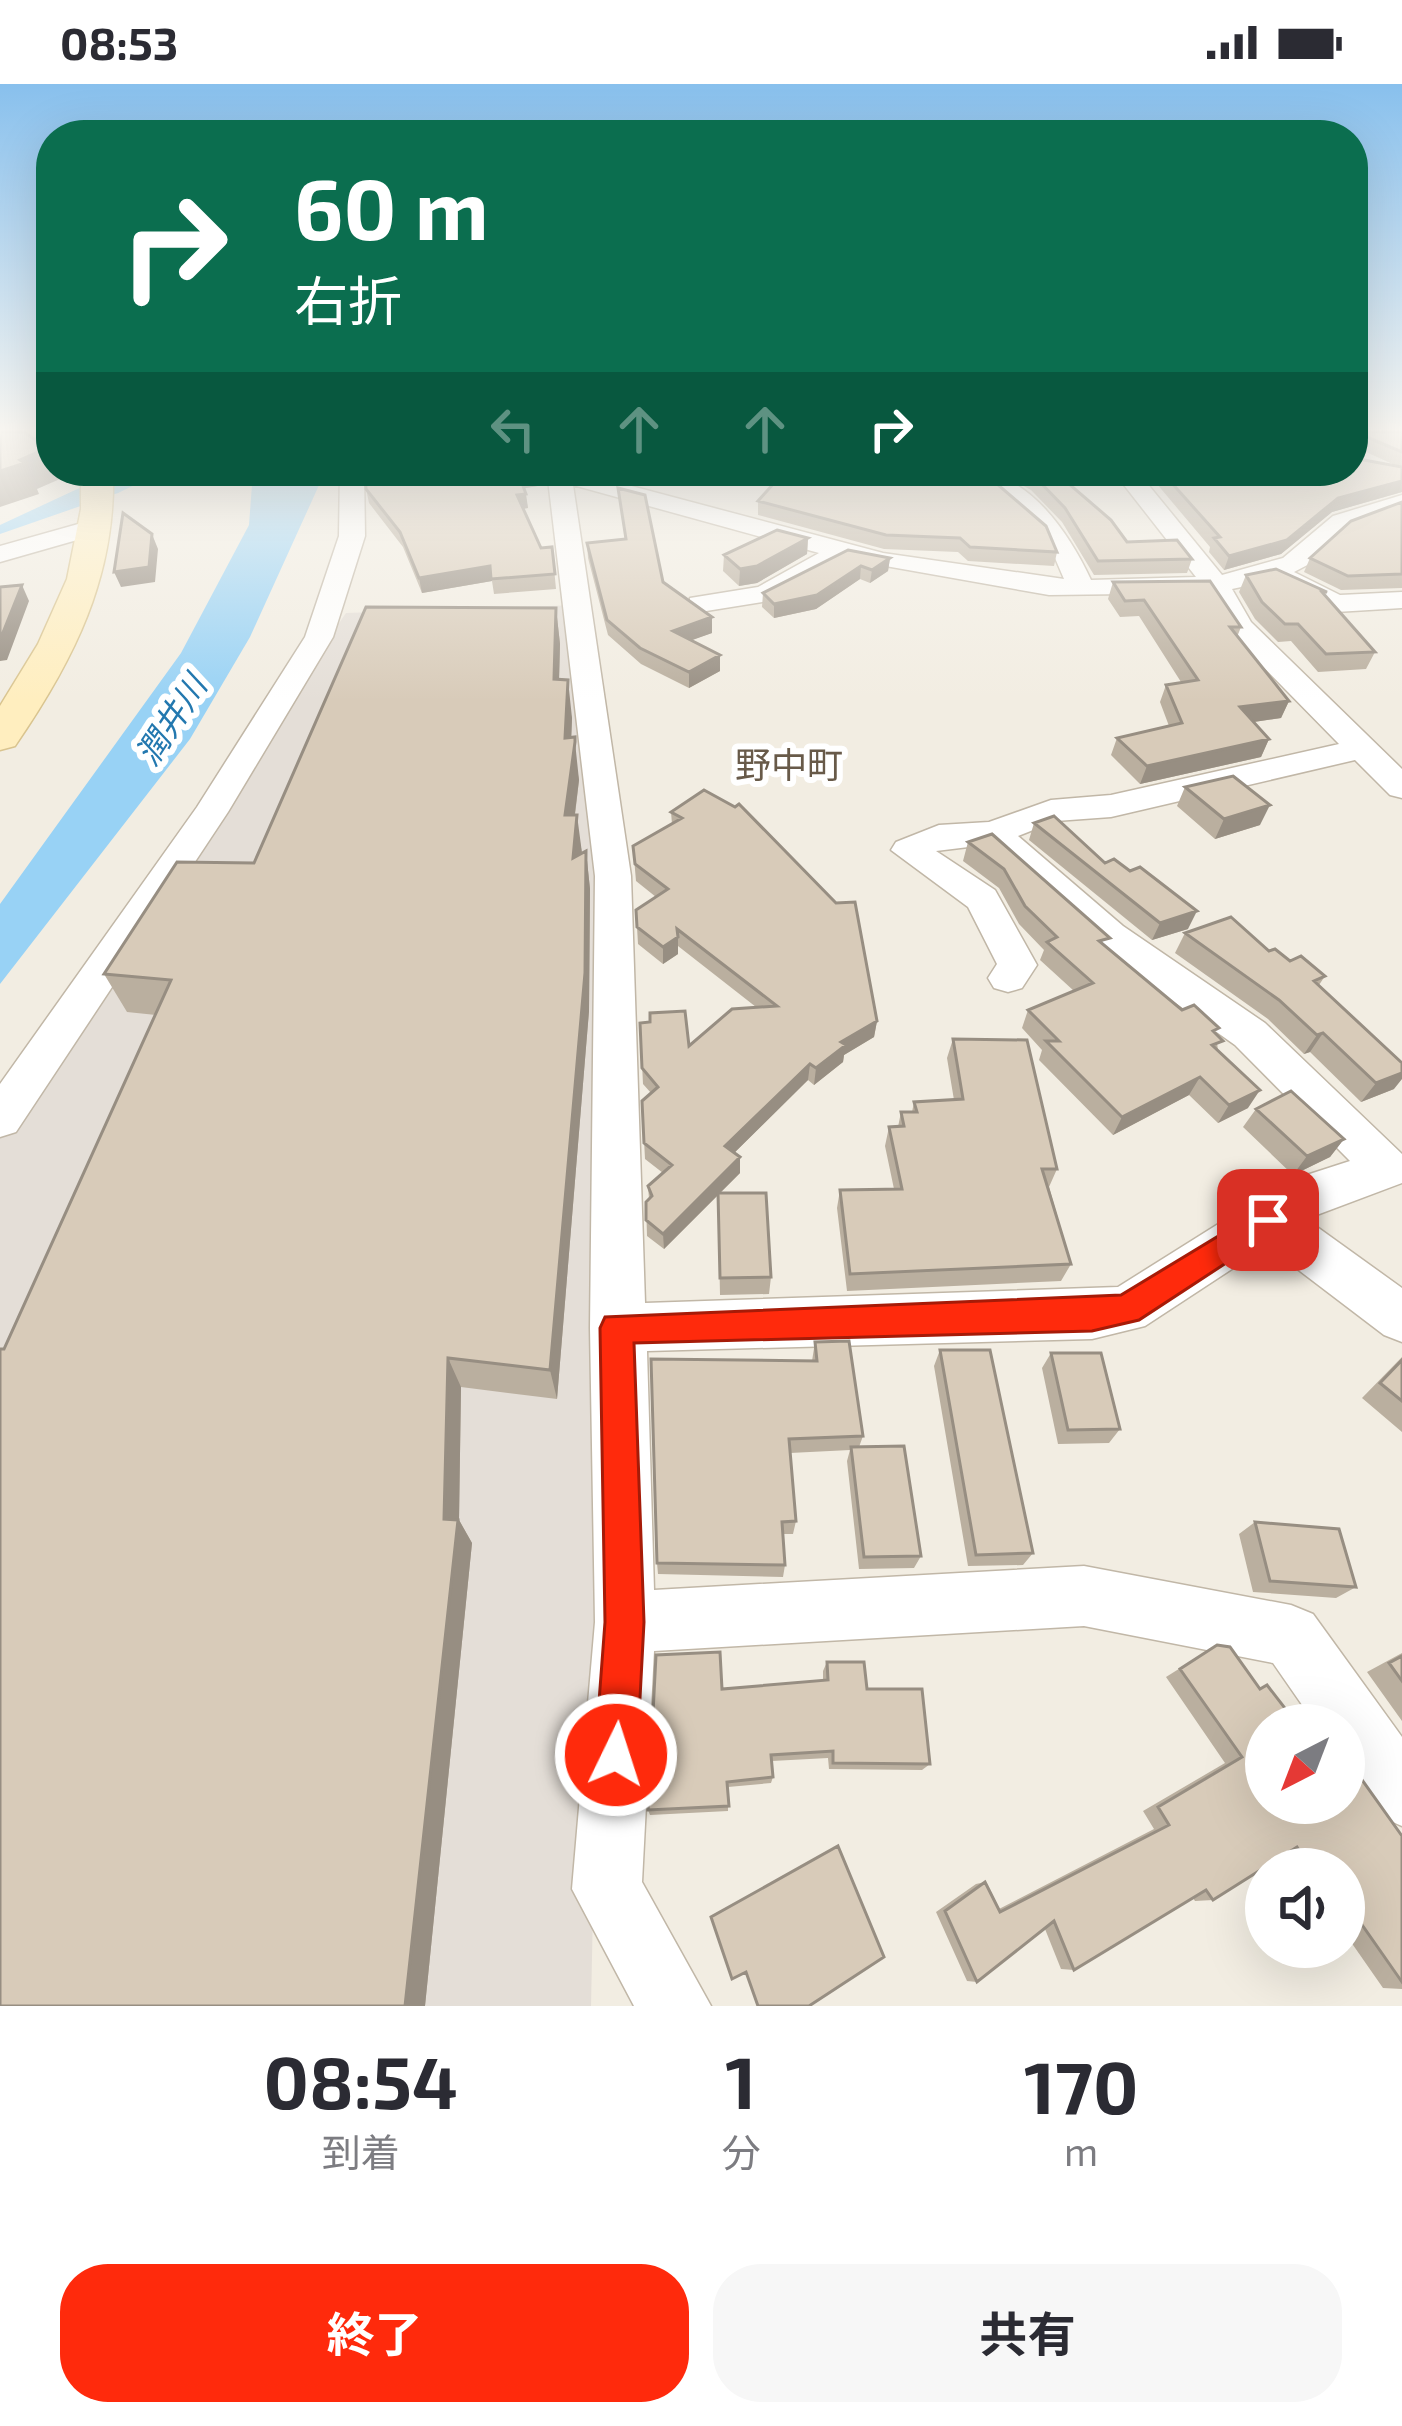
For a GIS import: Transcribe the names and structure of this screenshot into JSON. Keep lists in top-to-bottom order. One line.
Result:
{"districts":["野中町"],"water":["潤井川"],"north":"bottom left","page":{"status":"08:53","turn":["60 m","右折"],"eta":["08:54","到着","1","分","170","m"],"buttons":["終了","共有"]}}
